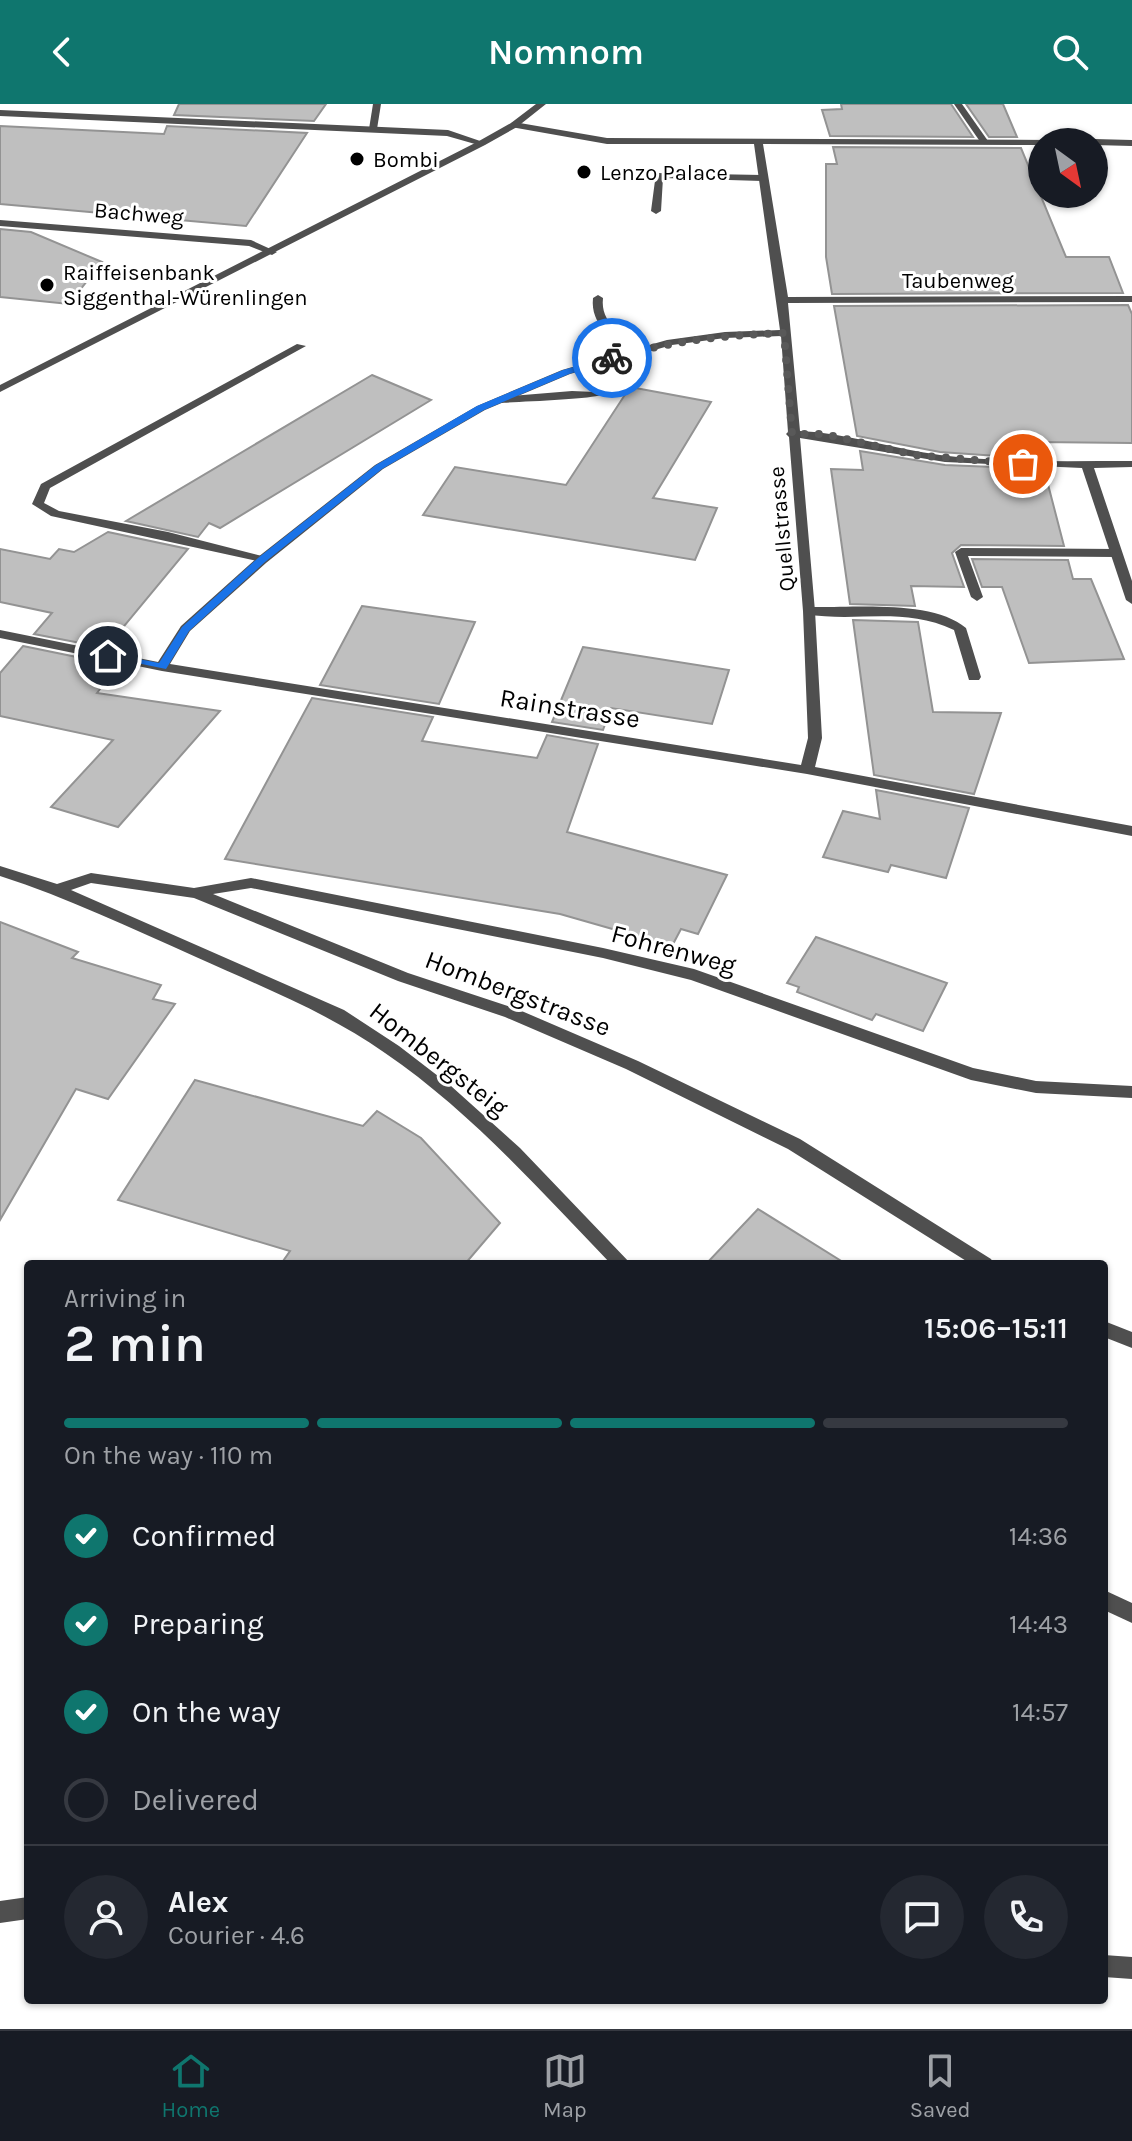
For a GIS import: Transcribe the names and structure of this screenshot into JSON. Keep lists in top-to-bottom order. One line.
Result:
{"streets":{"street":["Bachweg","Taubenweg","Quellstrasse","Rainstrasse","Fohrenweg","Hombergstrasse","Hombergsteig"]},"crossings":[["Taubenweg","Quellstrasse"],["Quellstrasse","Rainstrasse"],["Fohrenweg","Hombergstrasse"],["Hombergstrasse","Hombergsteig"]],"places":["Bombi","Lenzo Palace","Raiffeisenbank Siggenthal-Würenlingen"],"north":"bottom right","page":{"header":"Nomnom","heading":["2 min","Arriving in","15:06–15:11"],"panel":["Alex","Courier · 4.6"],"bar":"On the way · 110 m","list":[["Confirmed","14:36"],["Preparing","14:43"],["On the way","14:57"],"Delivered"],"tabs":["Home","Map","Saved"]}}
